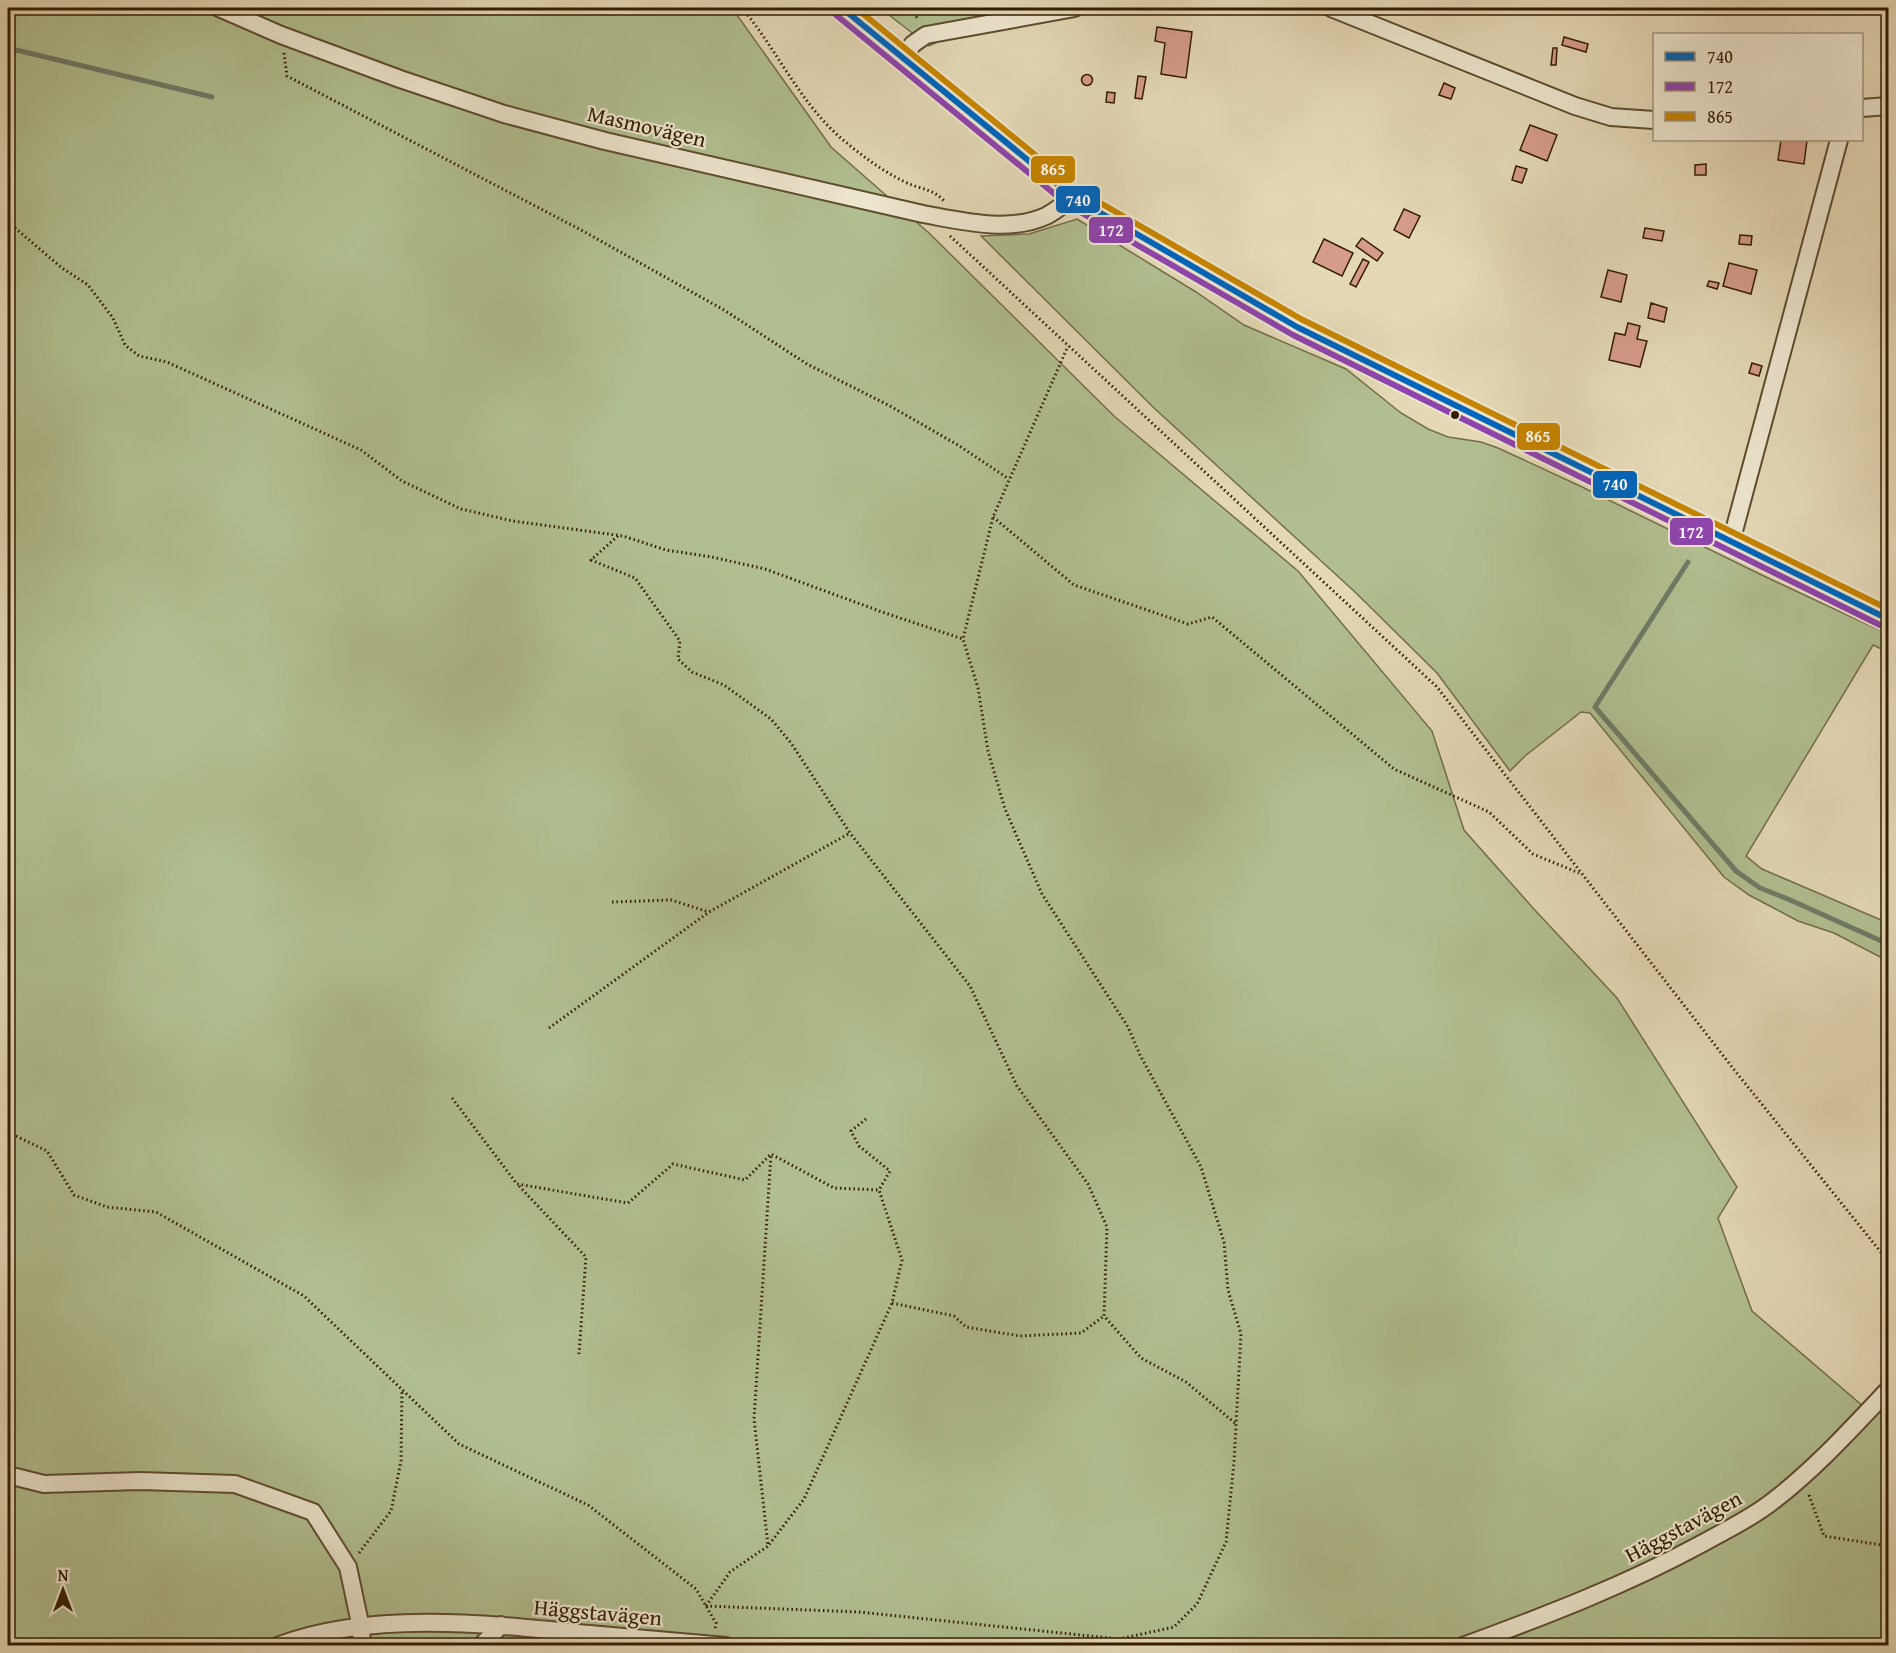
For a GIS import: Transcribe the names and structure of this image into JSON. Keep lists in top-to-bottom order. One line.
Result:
{"streets":{"street":["Masmovägen","Häggstavägen"]},"lines":["transit line 740","transit line 865","transit line 172"],"legend":["740","172","865"],"north":"top"}
